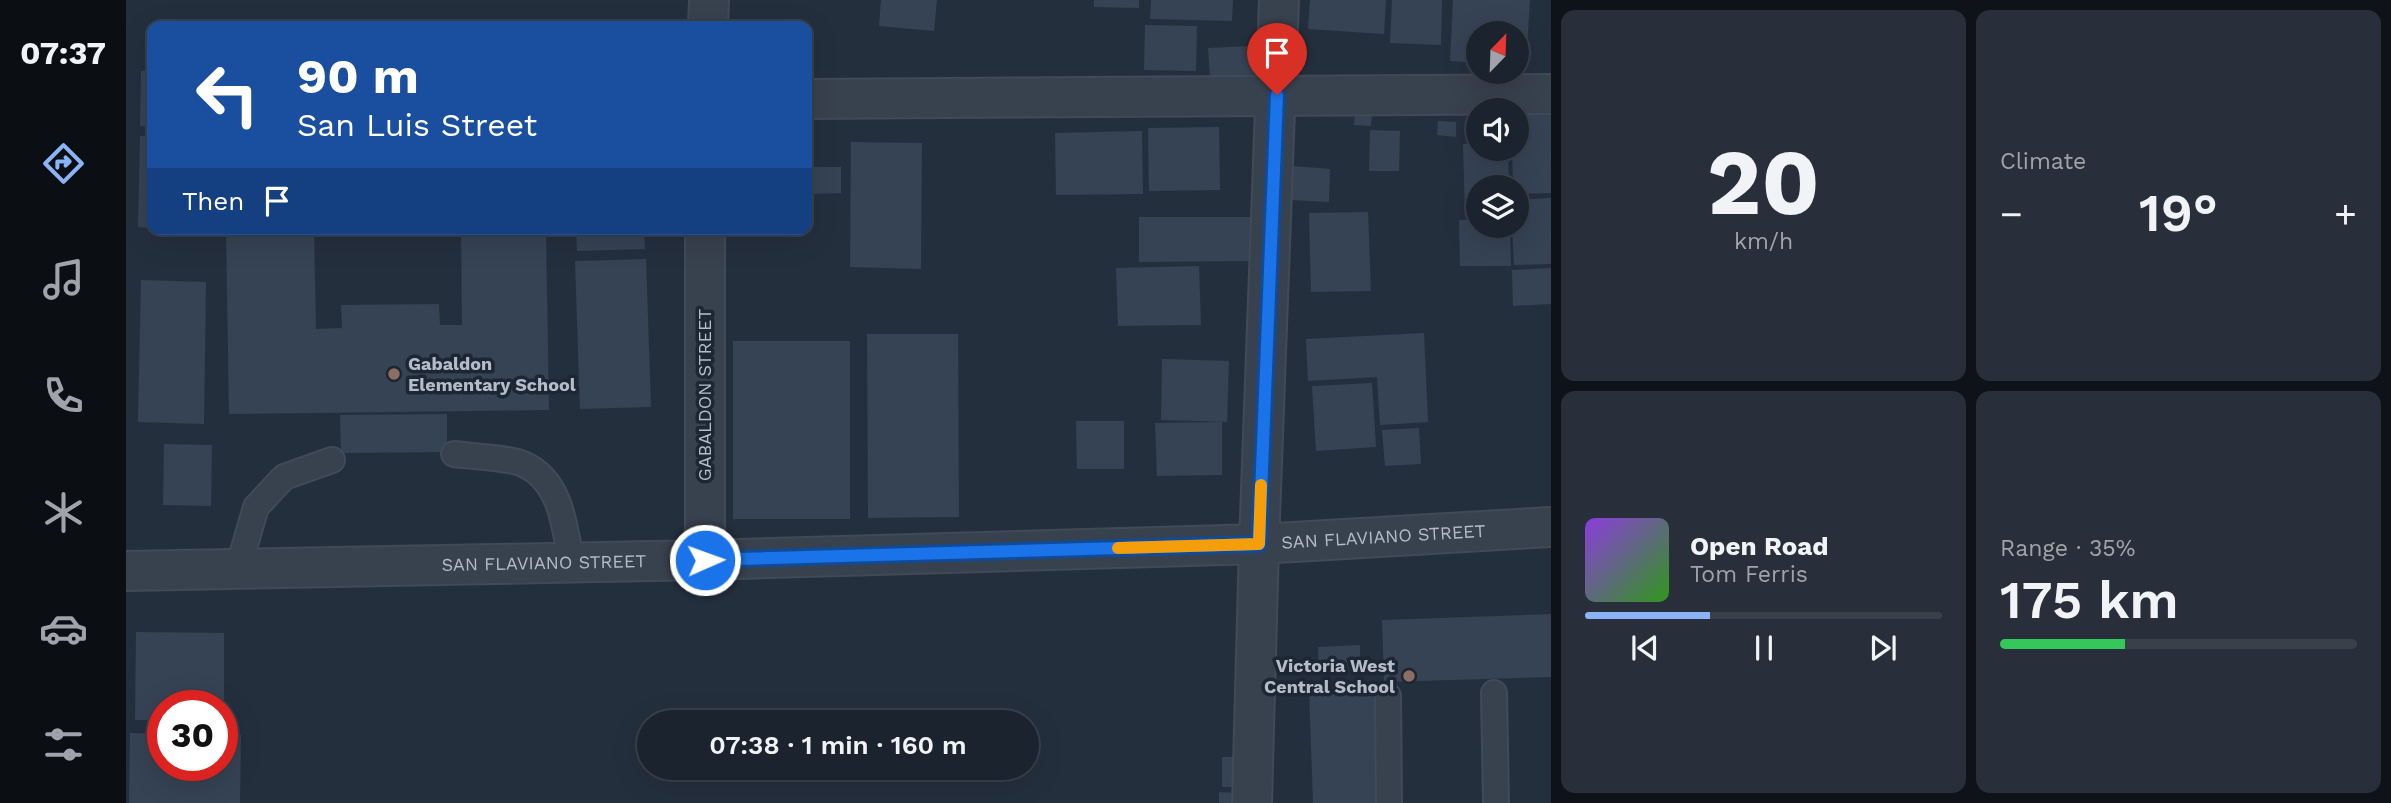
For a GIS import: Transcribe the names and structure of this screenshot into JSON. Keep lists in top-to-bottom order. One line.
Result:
{"streets":{"street":["GABALDON STREET","SAN FLAVIANO STREET"]},"crossings":[["GABALDON STREET","SAN FLAVIANO STREET"]],"places":["Gabaldon Elementary School","Victoria West Central School"],"north":"top right","page":{"tabs":"07:37","tile":[["20","km/h"],"Climate",["Range · 35%","175 km"]],"turn":["90 m","San Luis Street"],"then":"Then","heat":["−","19°","+"],"song":["Open Road","Tom Ferris"],"limit":"30","trip":"07:38 · 1 min · 160 m"}}
